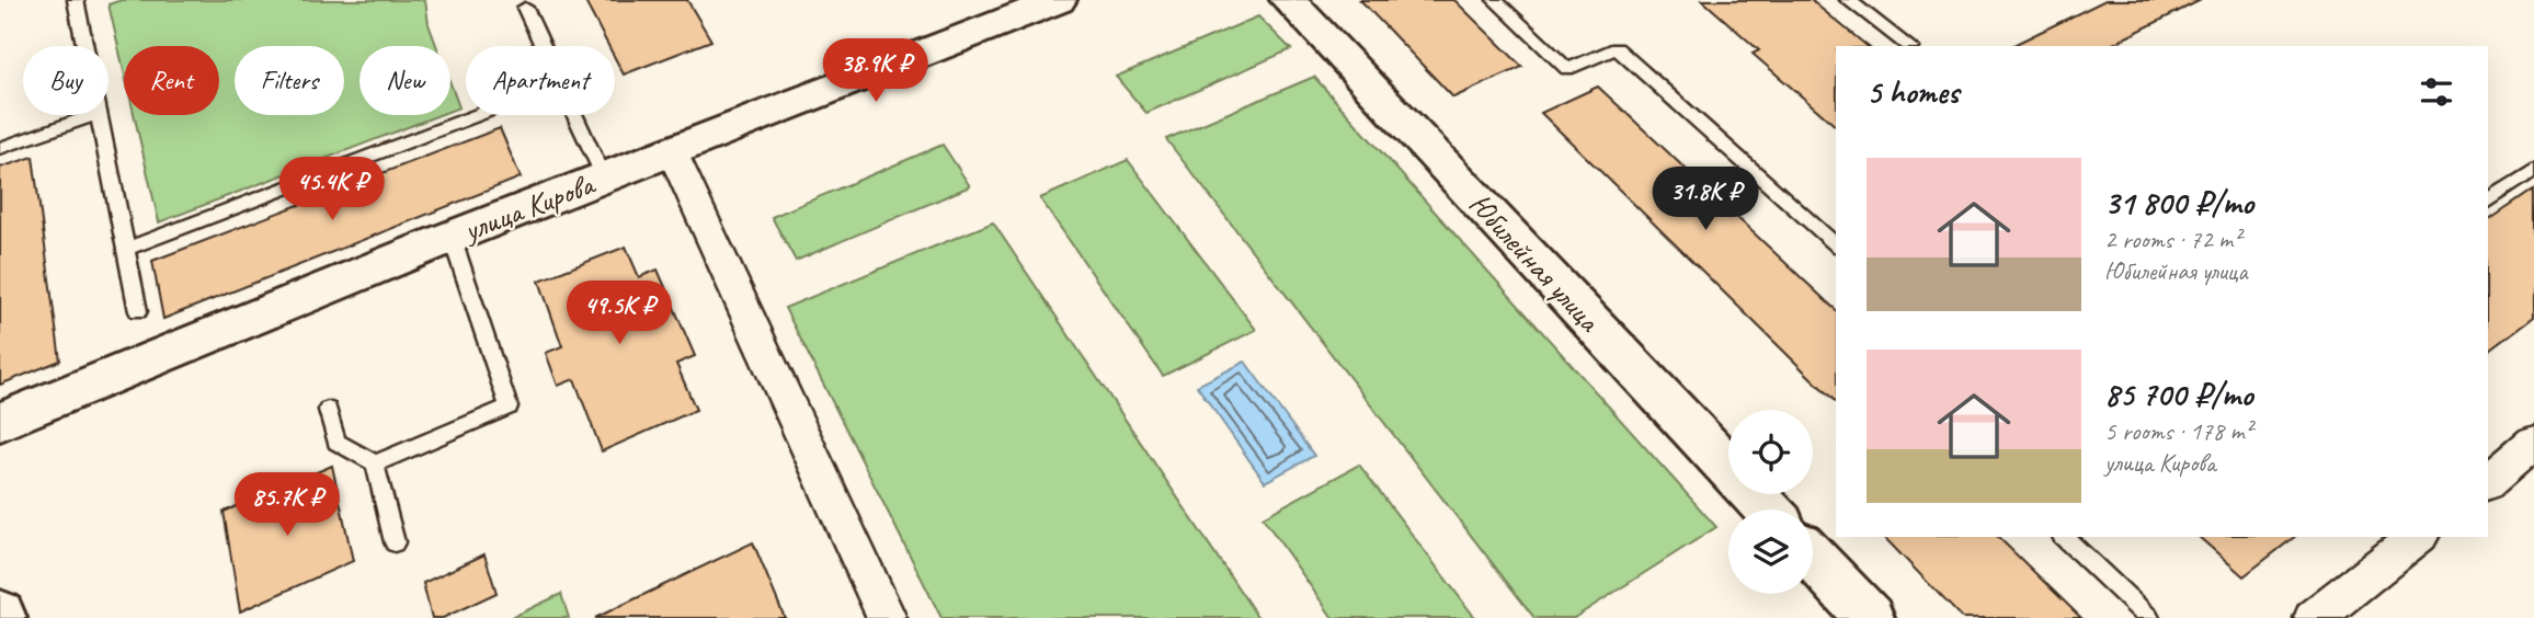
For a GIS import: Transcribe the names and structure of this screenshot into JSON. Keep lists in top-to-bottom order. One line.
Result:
{"streets":{"street":["улица Кирова","Юбилейная улица"]},"page":{"price":["38.9K ₽","45.4K ₽","31.8K ₽","49.5K ₽","85.7K ₽"],"chip":["Buy","Rent","Filters","New","Apartment"],"heading":"5 homes","list":[{"name":"31 800 ₽/mo","note":"2 rooms · 72 m² · Юбилейная улица"},{"name":"85 700 ₽/mo","note":"5 rooms · 178 m² · улица Кирова"}]}}
